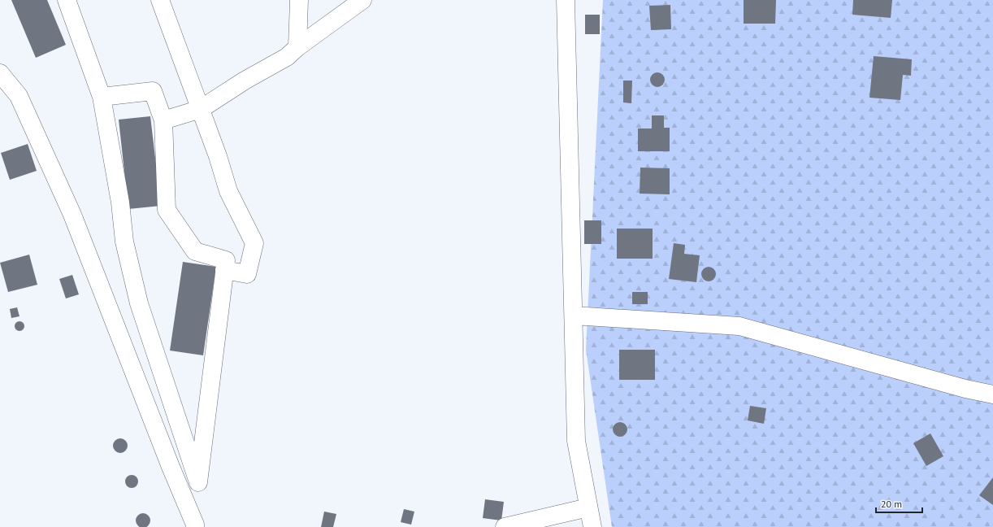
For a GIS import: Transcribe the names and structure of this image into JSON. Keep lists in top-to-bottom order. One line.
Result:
{"scale_bar":"20 m"}
